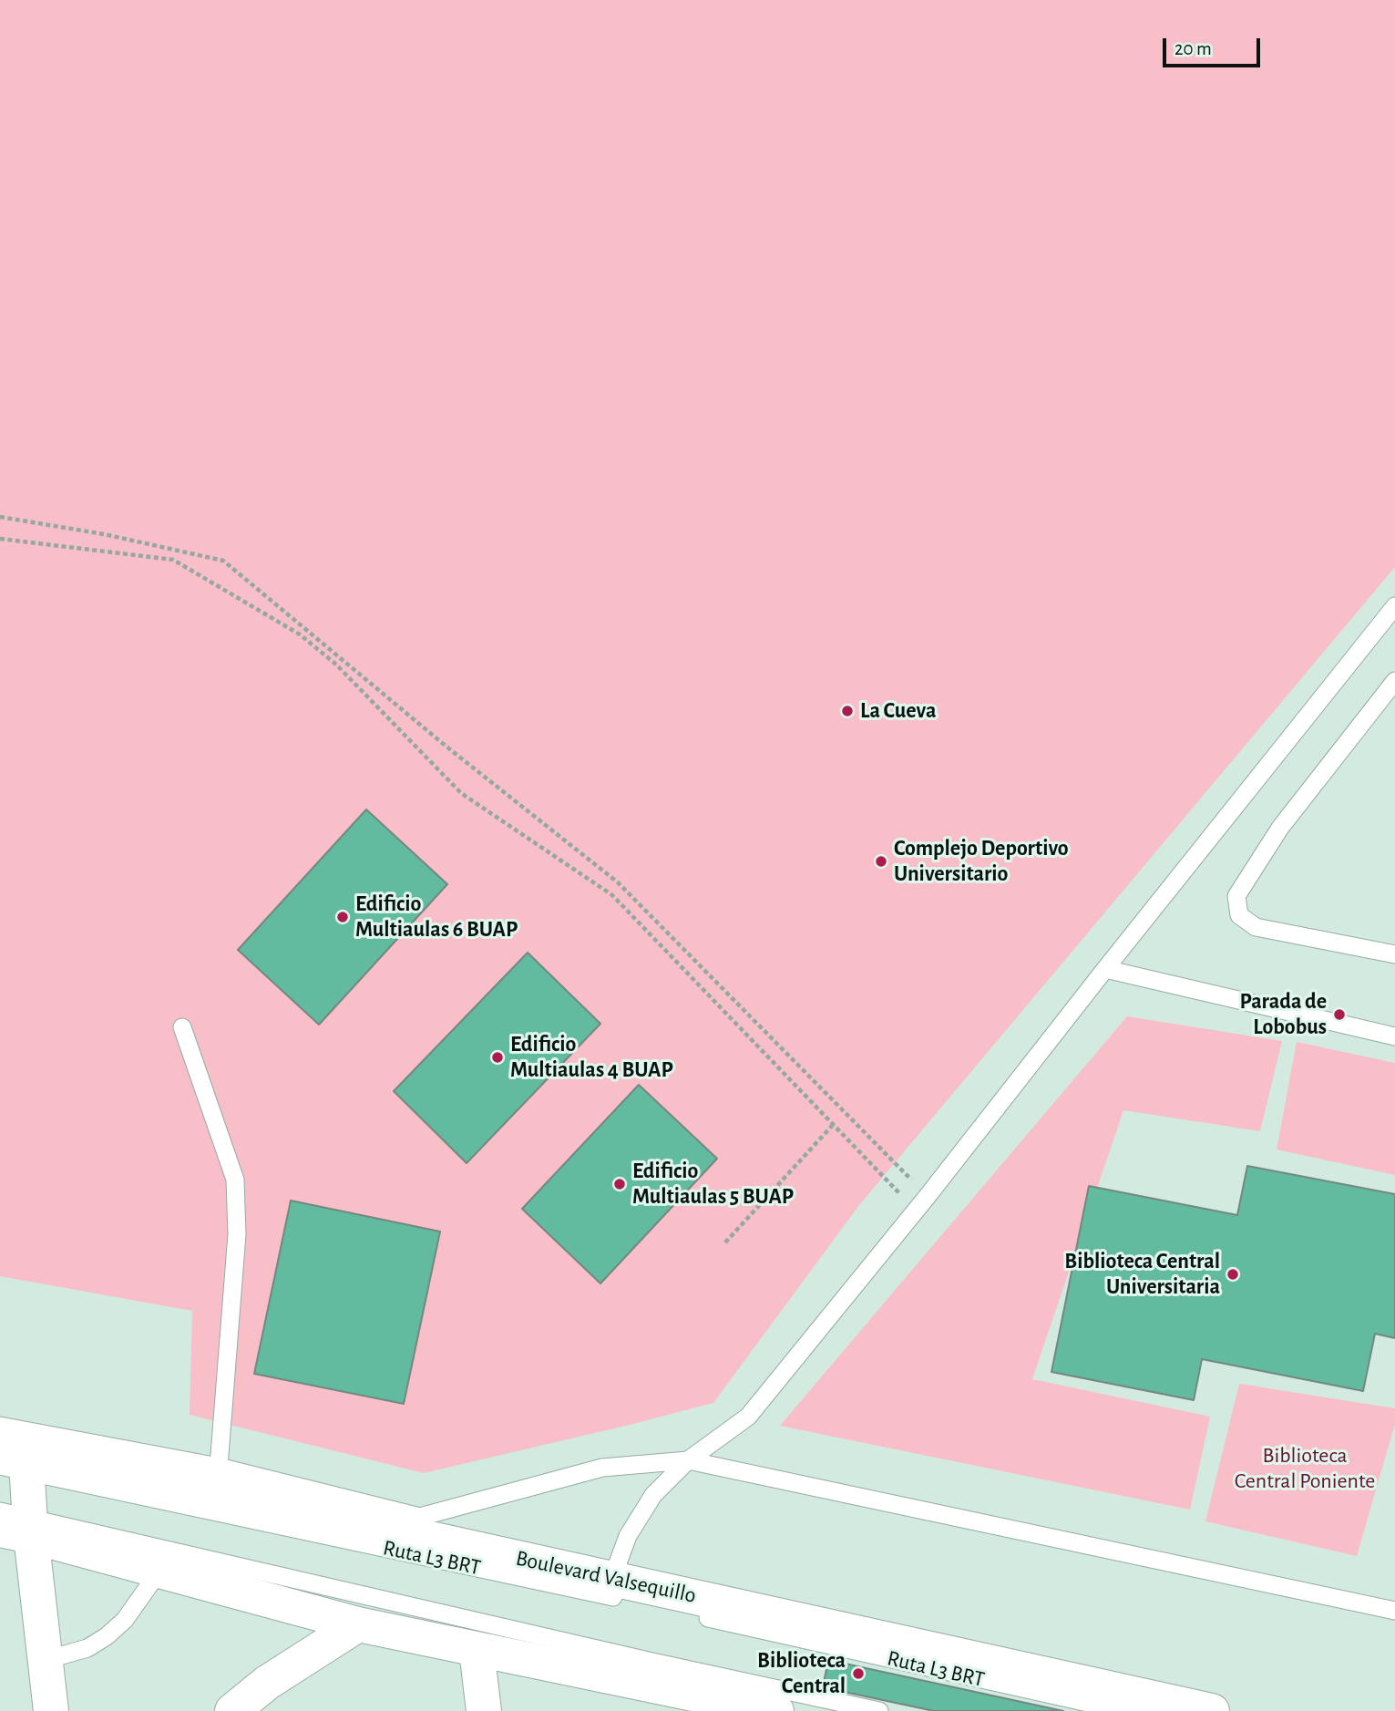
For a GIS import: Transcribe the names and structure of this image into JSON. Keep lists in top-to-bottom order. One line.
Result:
{"streets":{"main road":["Boulevard Valsequillo"],"lane":["Ruta L3 BRT"]},"parks":["Biblioteca Central Poniente"],"places":["La Cueva","Complejo Deportivo Universitario","Edificio Multiaulas 6 BUAP","Parada de Lobobus","Edificio Multiaulas 4 BUAP","Edificio Multiaulas 5 BUAP","Biblioteca Central Universitaria","Biblioteca Central"],"scale_bar":"20 m"}
